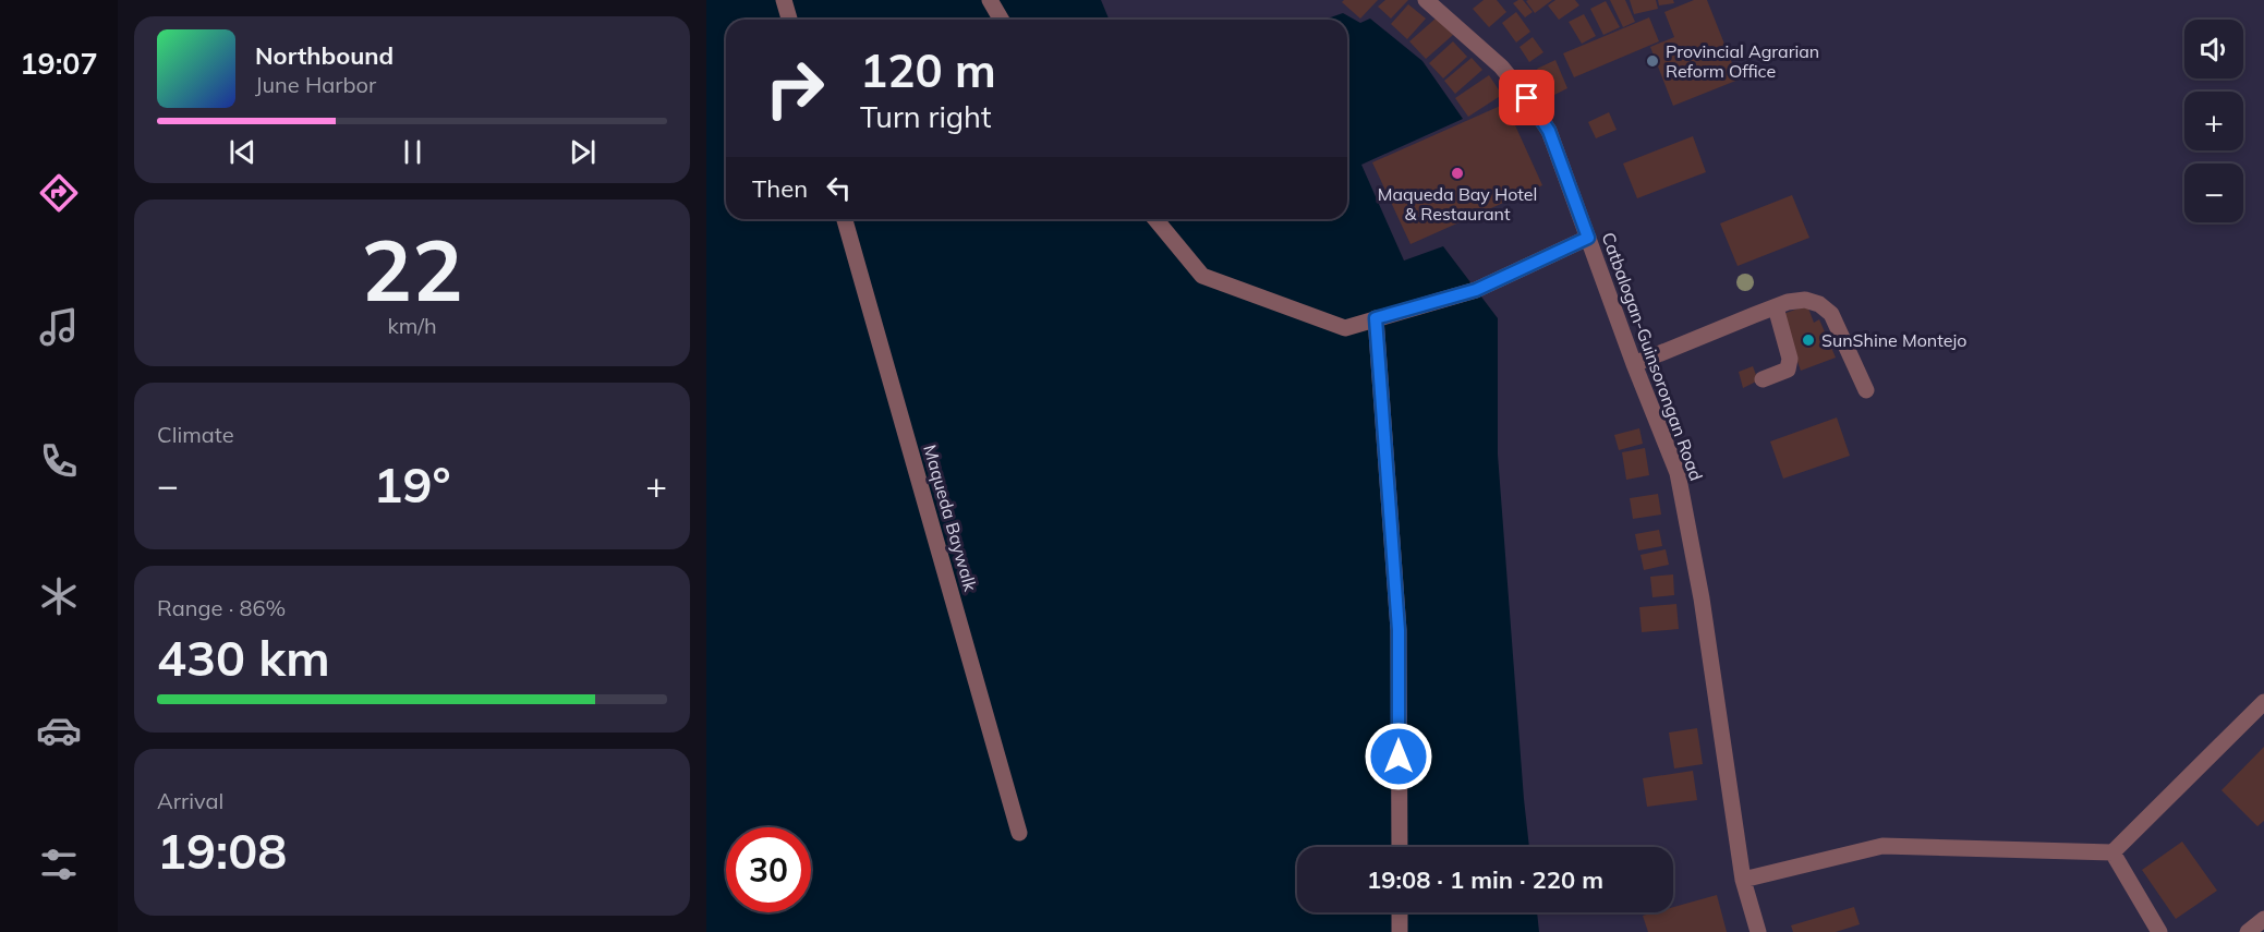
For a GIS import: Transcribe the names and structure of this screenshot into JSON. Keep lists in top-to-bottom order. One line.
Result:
{"streets":{"street":["Catbalogan-Guinsorongan Road","Maqueda Baywalk"]},"places":["Provincial Agrarian Reform Office","Maqueda Bay Hotel & Restaurant","SunShine Montejo"],"page":{"tabs":"19:07","map_buttons":["+","−"],"turn":["120 m","Turn right"],"song":["Northbound","June Harbor"],"then":"Then","tile":[["22","km/h"],"Climate",["Range · 86%","430 km"],["Arrival","19:08"]],"heat":["−","19°","+"],"limit":"30","trip":"19:08 · 1 min · 220 m"}}
